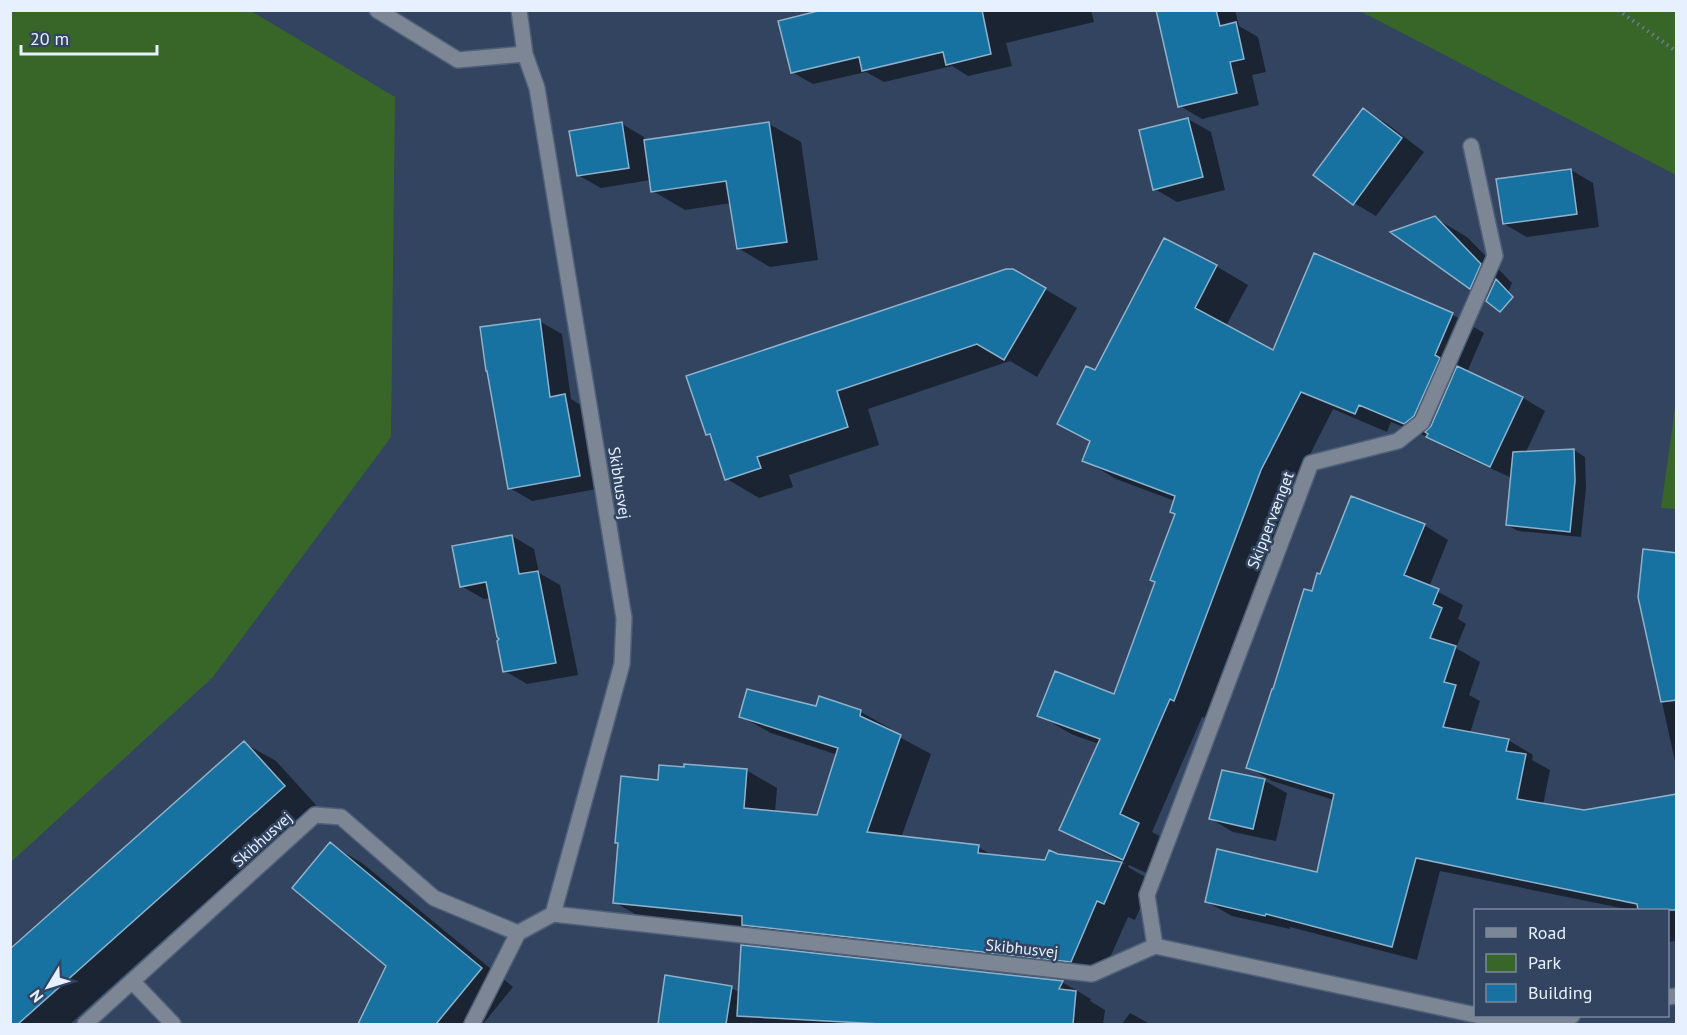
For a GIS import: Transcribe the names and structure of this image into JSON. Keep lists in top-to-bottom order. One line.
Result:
{"streets":{"street":["Skibhusvej","Skippervænget"]},"crossings":[["Skibhusvej","Skippervænget"]],"legend":["Road","Park","Building"],"scale_bar":"20 m","north":"bottom left"}
